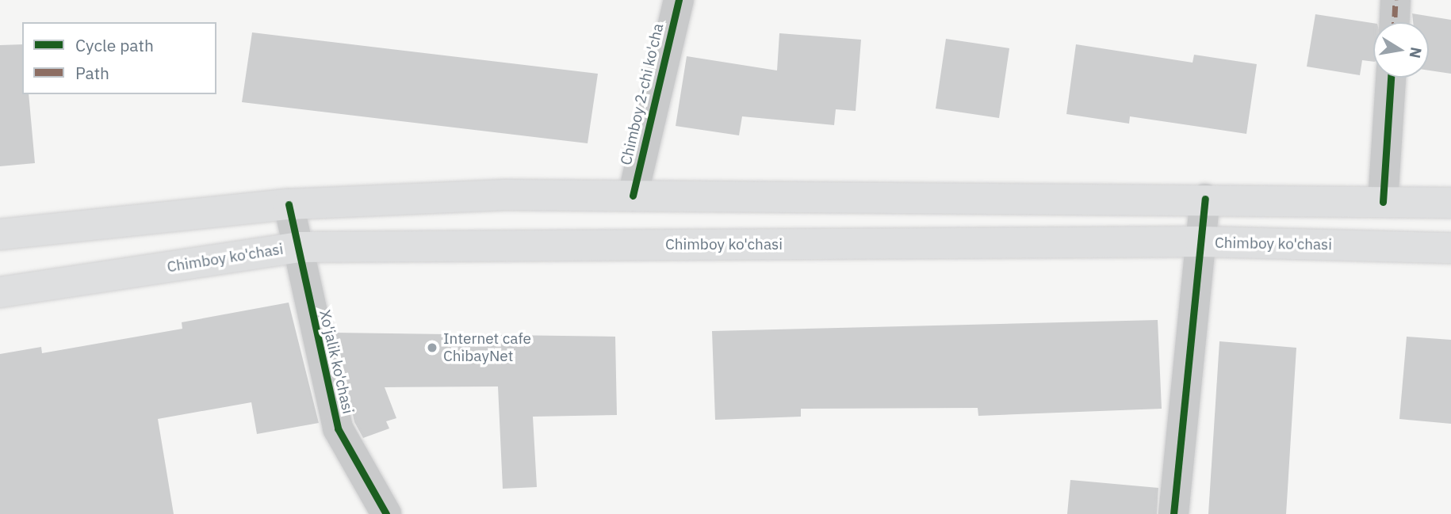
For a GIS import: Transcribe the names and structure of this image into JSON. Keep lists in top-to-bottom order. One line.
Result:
{"streets":{"main road":["Chimboy ko'chasi"],"street":["Chimboy 2-chi ko'cha","Xo'jalik ko'chasi"]},"crossings":[["Chimboy ko'chasi","Xo'jalik ko'chasi"]],"places":["Internet cafe ChibayNet"],"legend":["Cycle path","Path"],"north":"right"}
